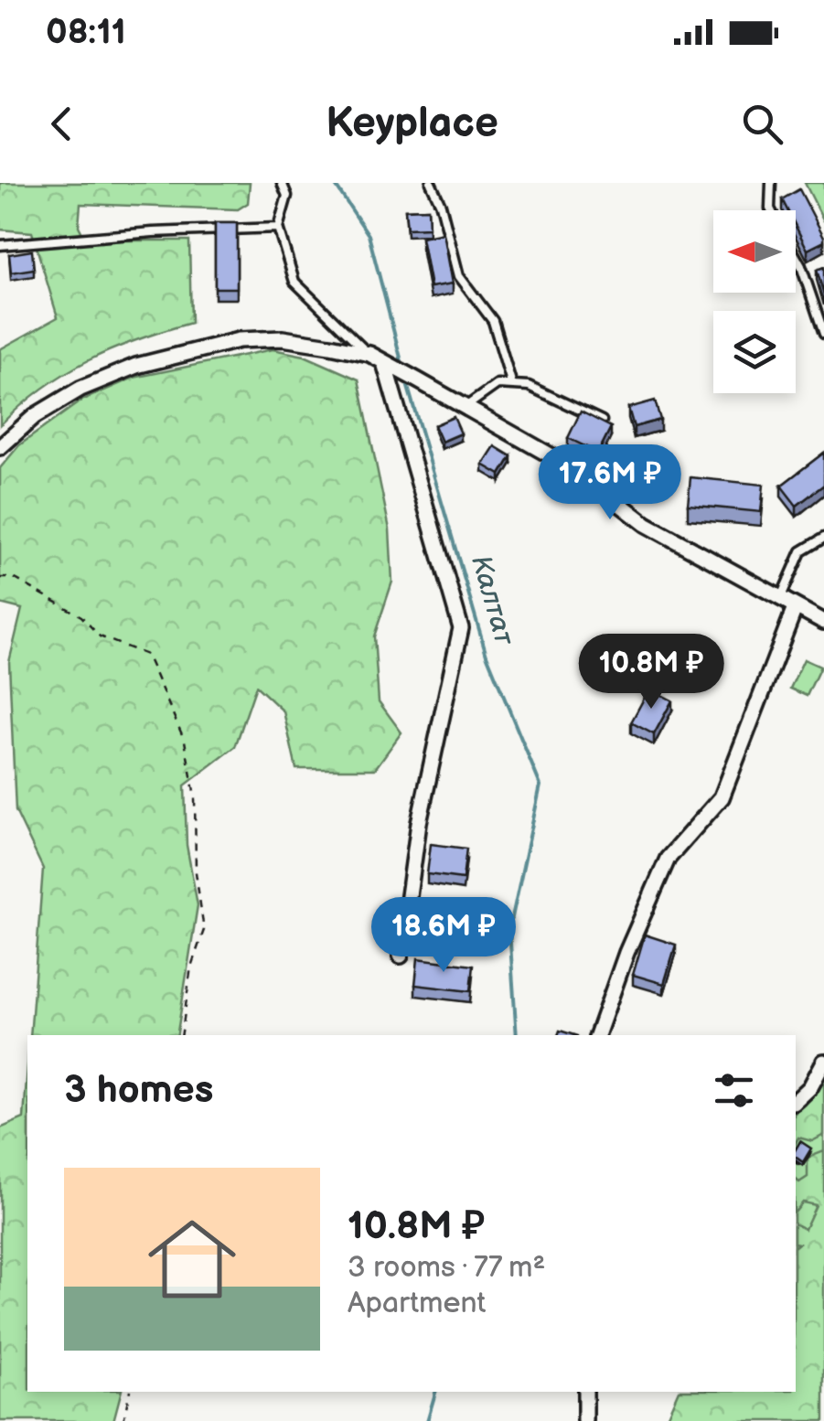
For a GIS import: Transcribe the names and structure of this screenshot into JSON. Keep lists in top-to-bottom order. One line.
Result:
{"water":["Калтат"],"north":"left","page":{"status":"08:11","header":"Keyplace","price":["17.6M ₽","10.8M ₽","18.6M ₽"],"heading":"3 homes","list":[{"name":"10.8M ₽","note":"3 rooms · 77 m² · Apartment"}]}}
